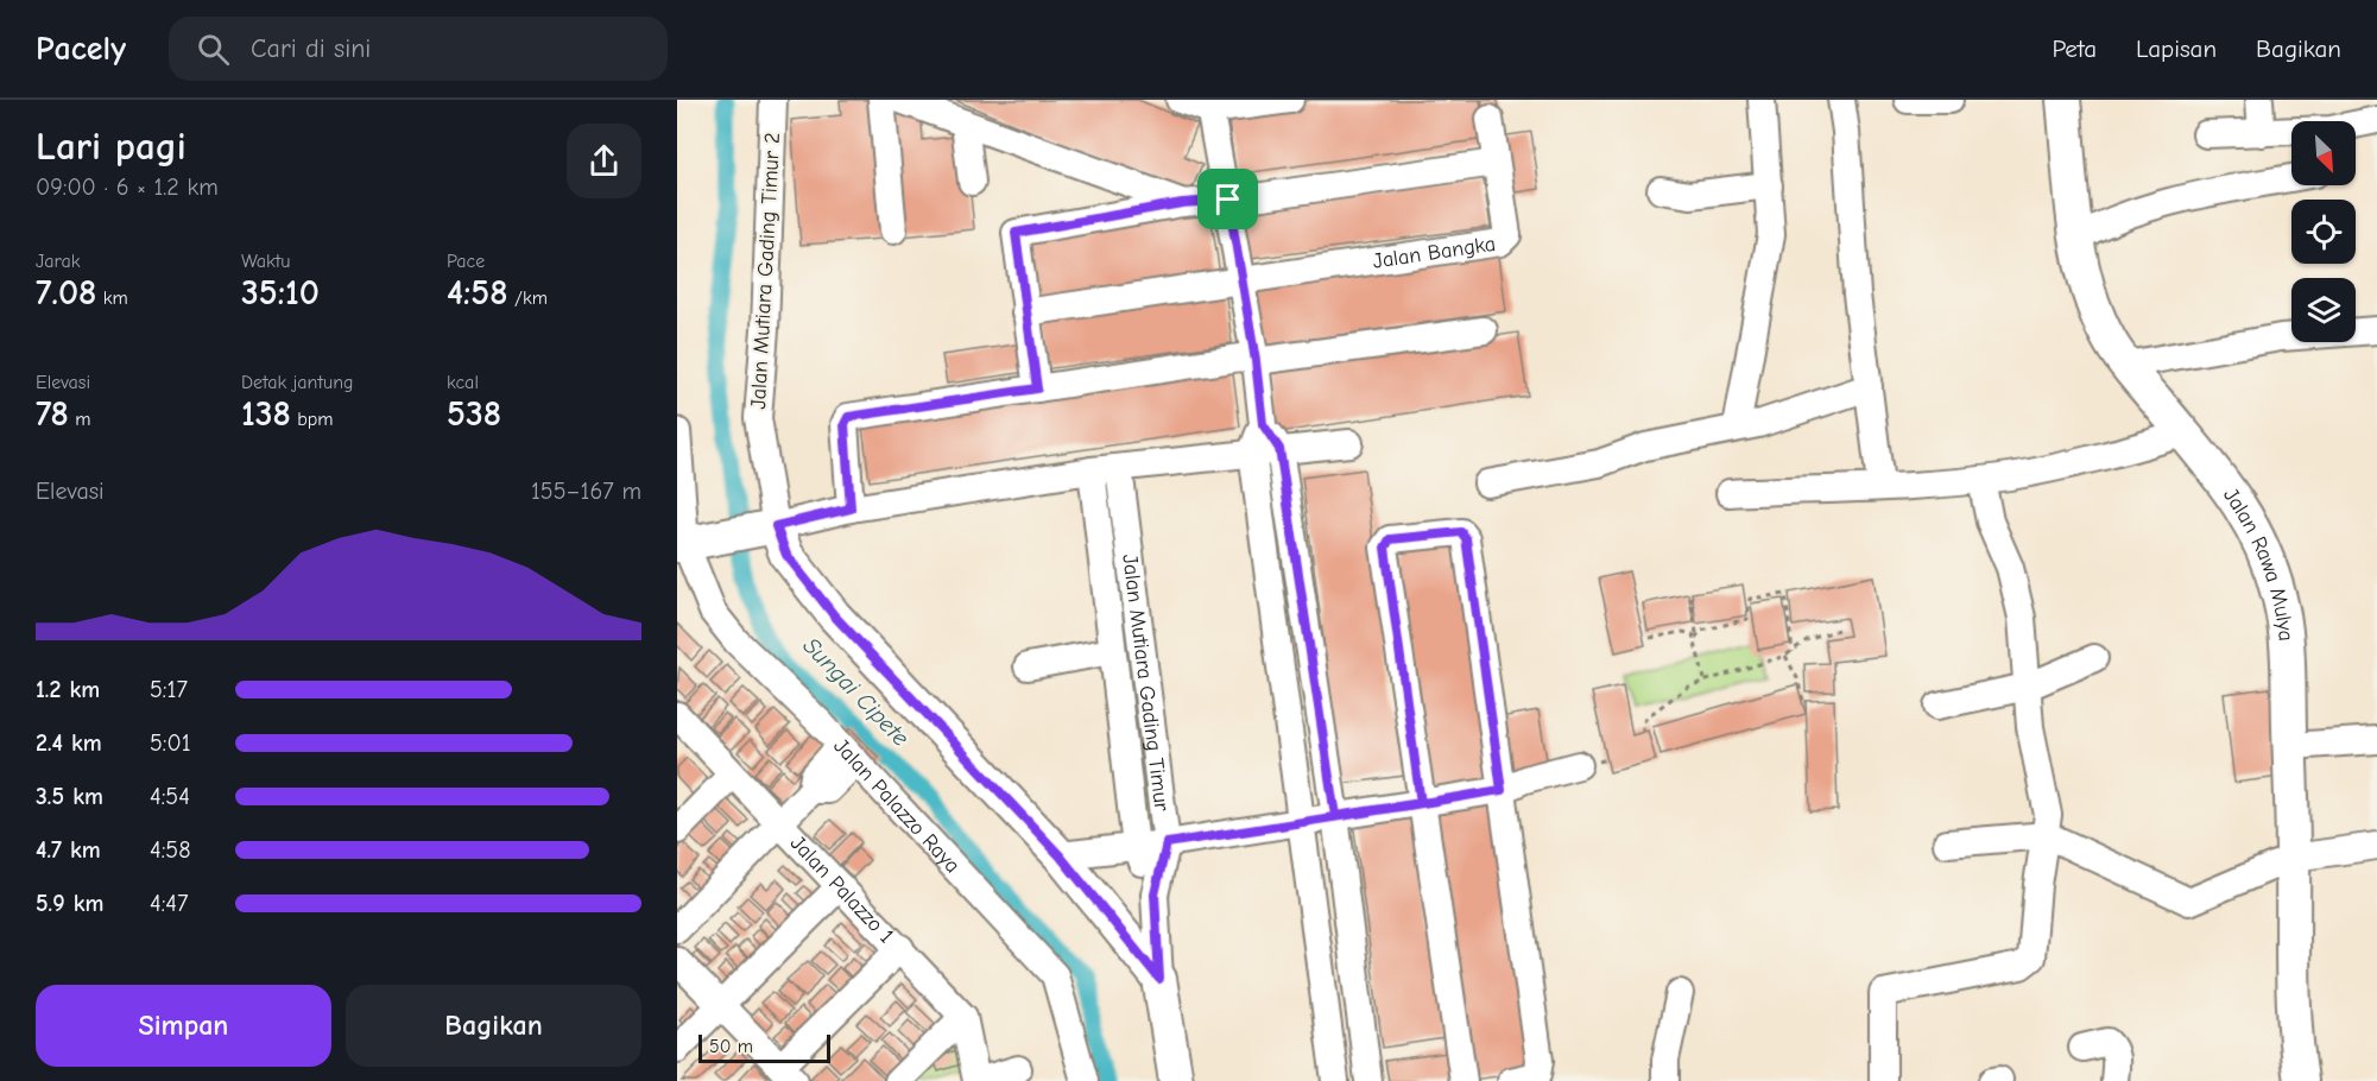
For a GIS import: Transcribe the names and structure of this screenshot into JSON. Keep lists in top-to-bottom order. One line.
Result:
{"streets":{"main road":["Jalan Rawa Mulya","Jalan Mutiara Gading Timur"],"street":["Jalan Bangka","Jalan Mutiara Gading Timur 2","Jalan Palazzo Raya","Jalan Palazzo 1"]},"crossings":[["Jalan Mutiara Gading Timur 2","Jalan Mutiara Gading Timur"]],"water":["Sungai Cipete"],"scale_bar":"50 m","north":"bottom right","page":{"header":"Pacely","search":"Cari di sini","nav":["Peta","Lapisan","Bagikan"],"heading":["Lari pagi","09:00 · 6 × 1.2 km"],"stats":[["Jarak","7.08 km"],["Waktu","35:10"],["Pace","4:58 /km"],["Elevasi","78 m"],["Detak jantung","138 bpm"],["kcal","538"]],"chart":["Elevasi","155–167 m"],"list":[{"name":"1.2 km","note":"5:17"},{"name":"2.4 km","note":"5:01"},{"name":"3.5 km","note":"4:54"},{"name":"4.7 km","note":"4:58"},{"name":"5.9 km","note":"4:47"}],"buttons":["Simpan","Bagikan"],"scale":"50 m"}}
